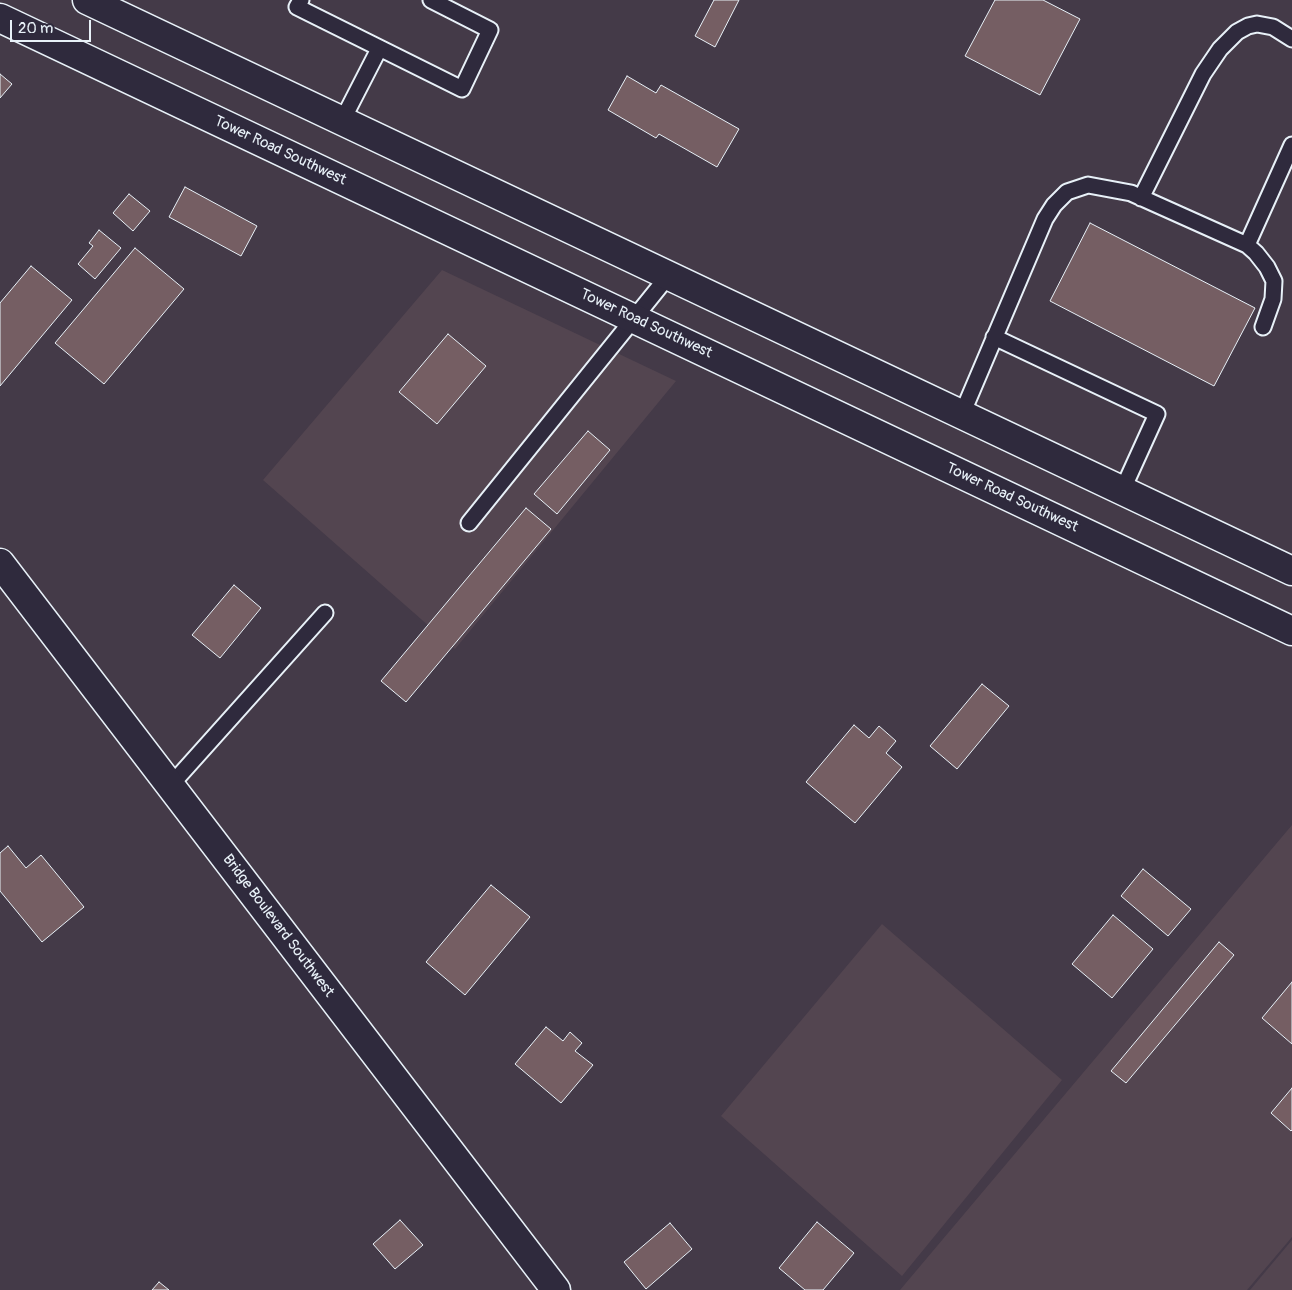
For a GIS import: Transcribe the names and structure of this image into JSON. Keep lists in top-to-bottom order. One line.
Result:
{"streets":{"main road":["Tower Road Southwest","Bridge Boulevard Southwest"]},"scale_bar":"20 m"}
